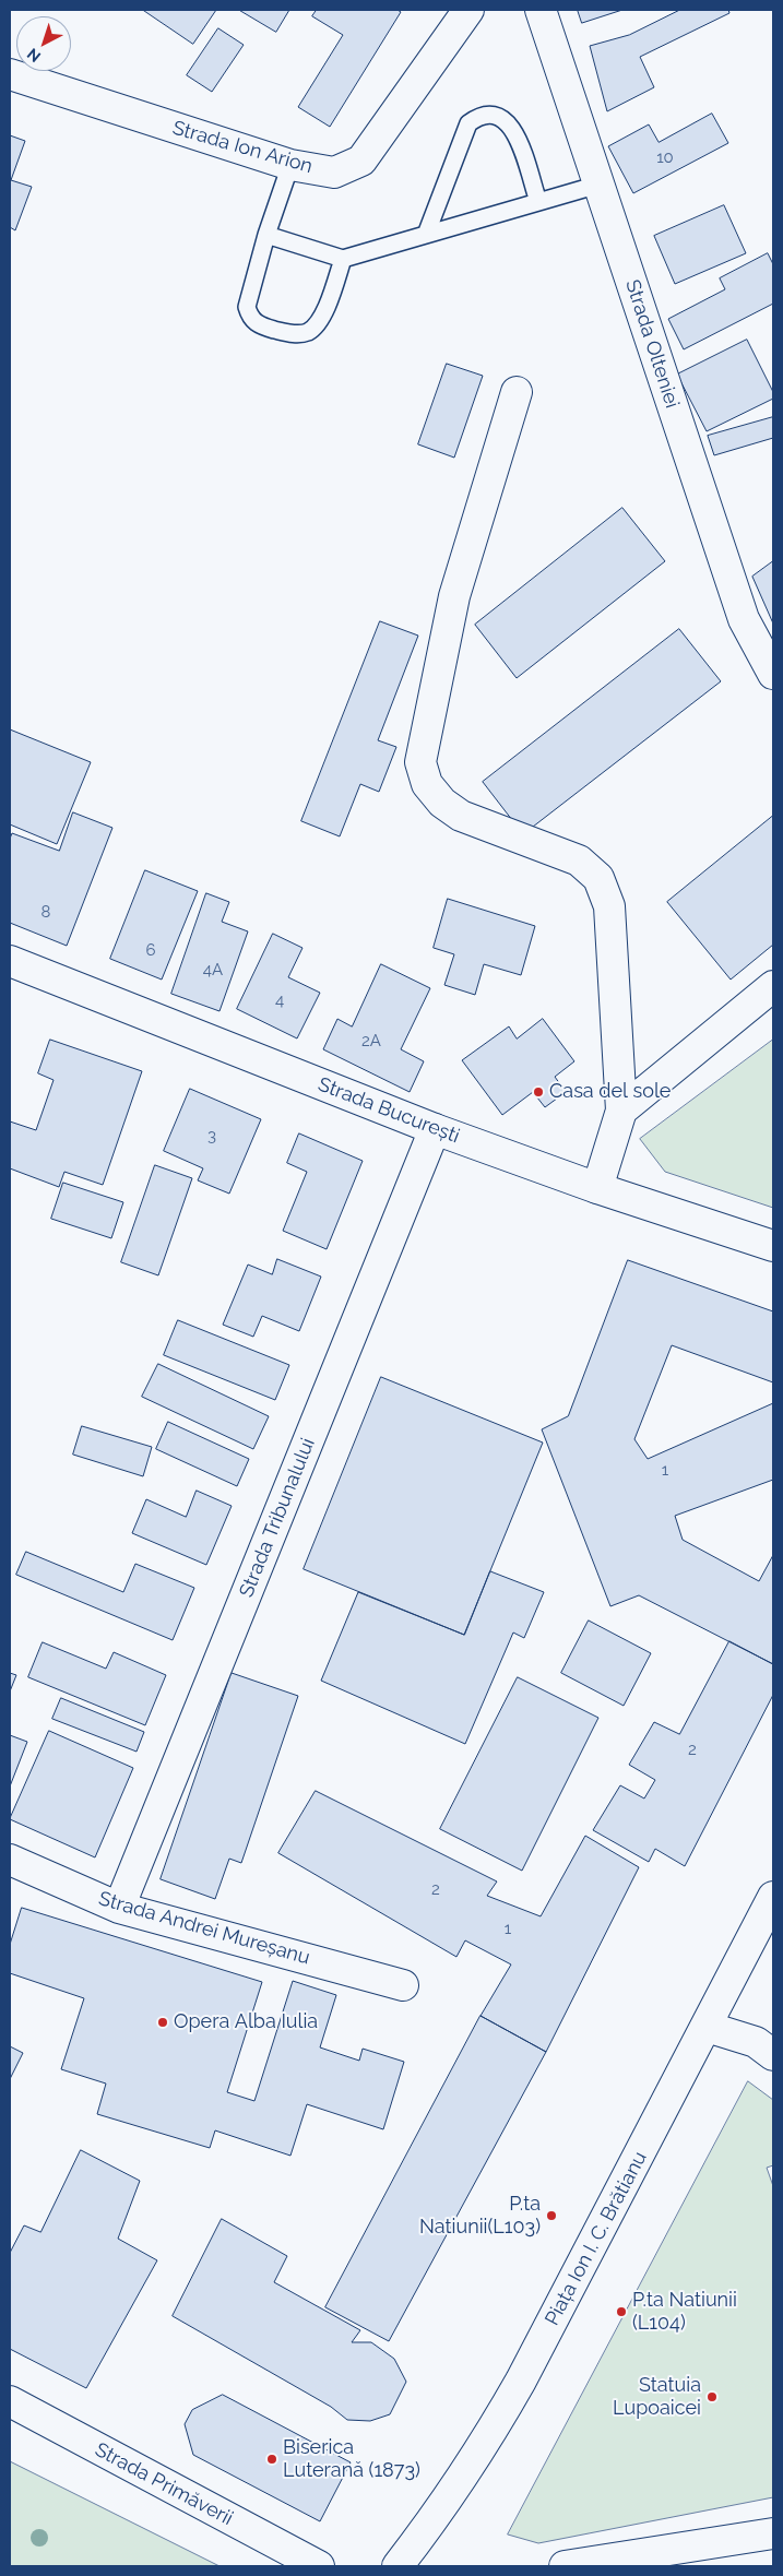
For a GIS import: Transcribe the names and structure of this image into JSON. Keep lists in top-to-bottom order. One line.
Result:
{"streets":{"street":["Strada Ion Arion","Strada Olteniei","Strada București","Strada Tribunalului","Strada Andrei Mureșanu","Piața Ion I. C. Brătianu","Strada Primăverii"]},"crossings":[["Strada București","Strada Tribunalului"],["Strada Tribunalului","Strada Andrei Mureșanu"]],"places":["Casa del sole","Opera Alba Iulia","P.ta Natiunii(L103)","P.ta Natiunii (L104)","Statuia Lupoaicei","Biserica Luterană (1873)"],"house_numbers":["10","8","6","4A","4","2A","3","1","2","2","1"],"north":"bottom left"}
